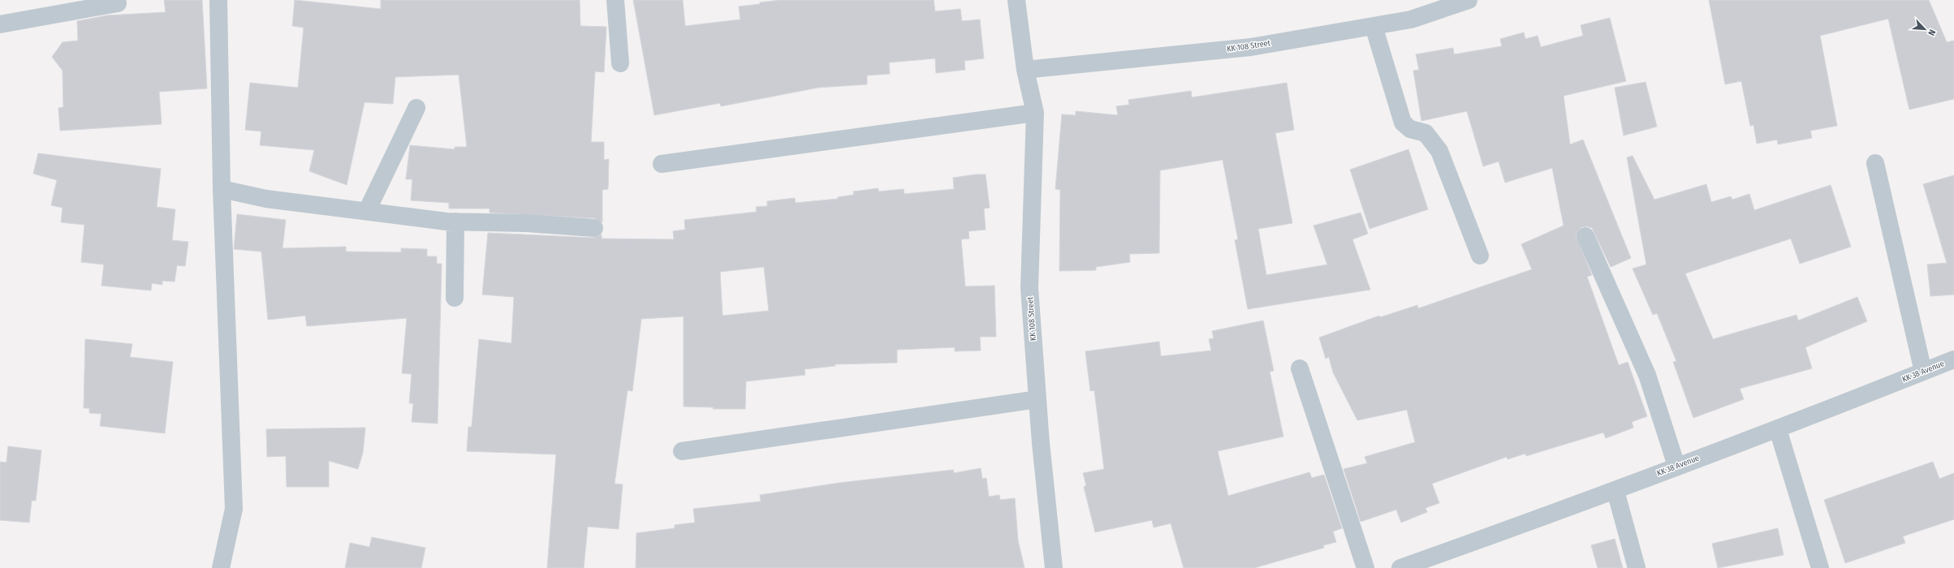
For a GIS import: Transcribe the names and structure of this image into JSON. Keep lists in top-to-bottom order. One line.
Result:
{"streets":{"street":["KK 108 Street","KK 38 Avenue"]},"north":"bottom right"}
